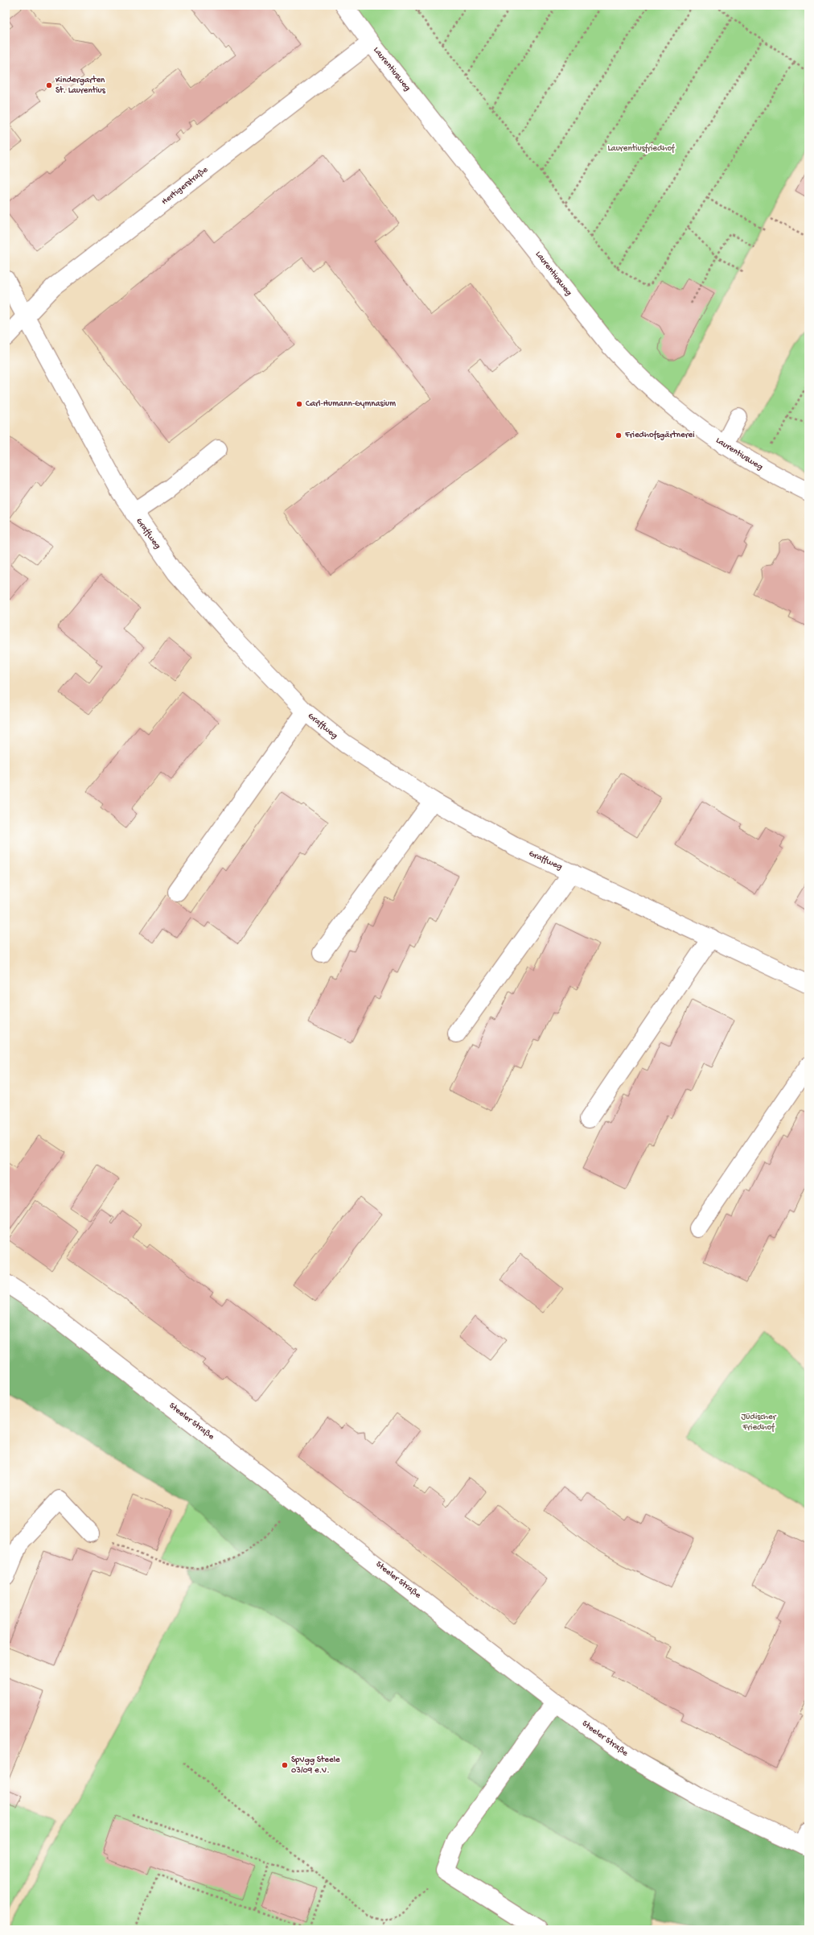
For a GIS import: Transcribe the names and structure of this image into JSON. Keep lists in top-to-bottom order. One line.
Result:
{"streets":{"street":["Laurentiusweg","Hertigerstraße","Graffweg","Steeler Straße"]},"crossings":[["Laurentiusweg","Hertigerstraße"],["Hertigerstraße","Graffweg"]],"parks":["Laurentiusfriedhof","Jüdischer Friedhof"],"places":["Kindergarten St. Laurentius","Carl-Humann-Gymnasium","Friedhofsgärtnerei","SpVgg Steele 03/09 e.V."]}
